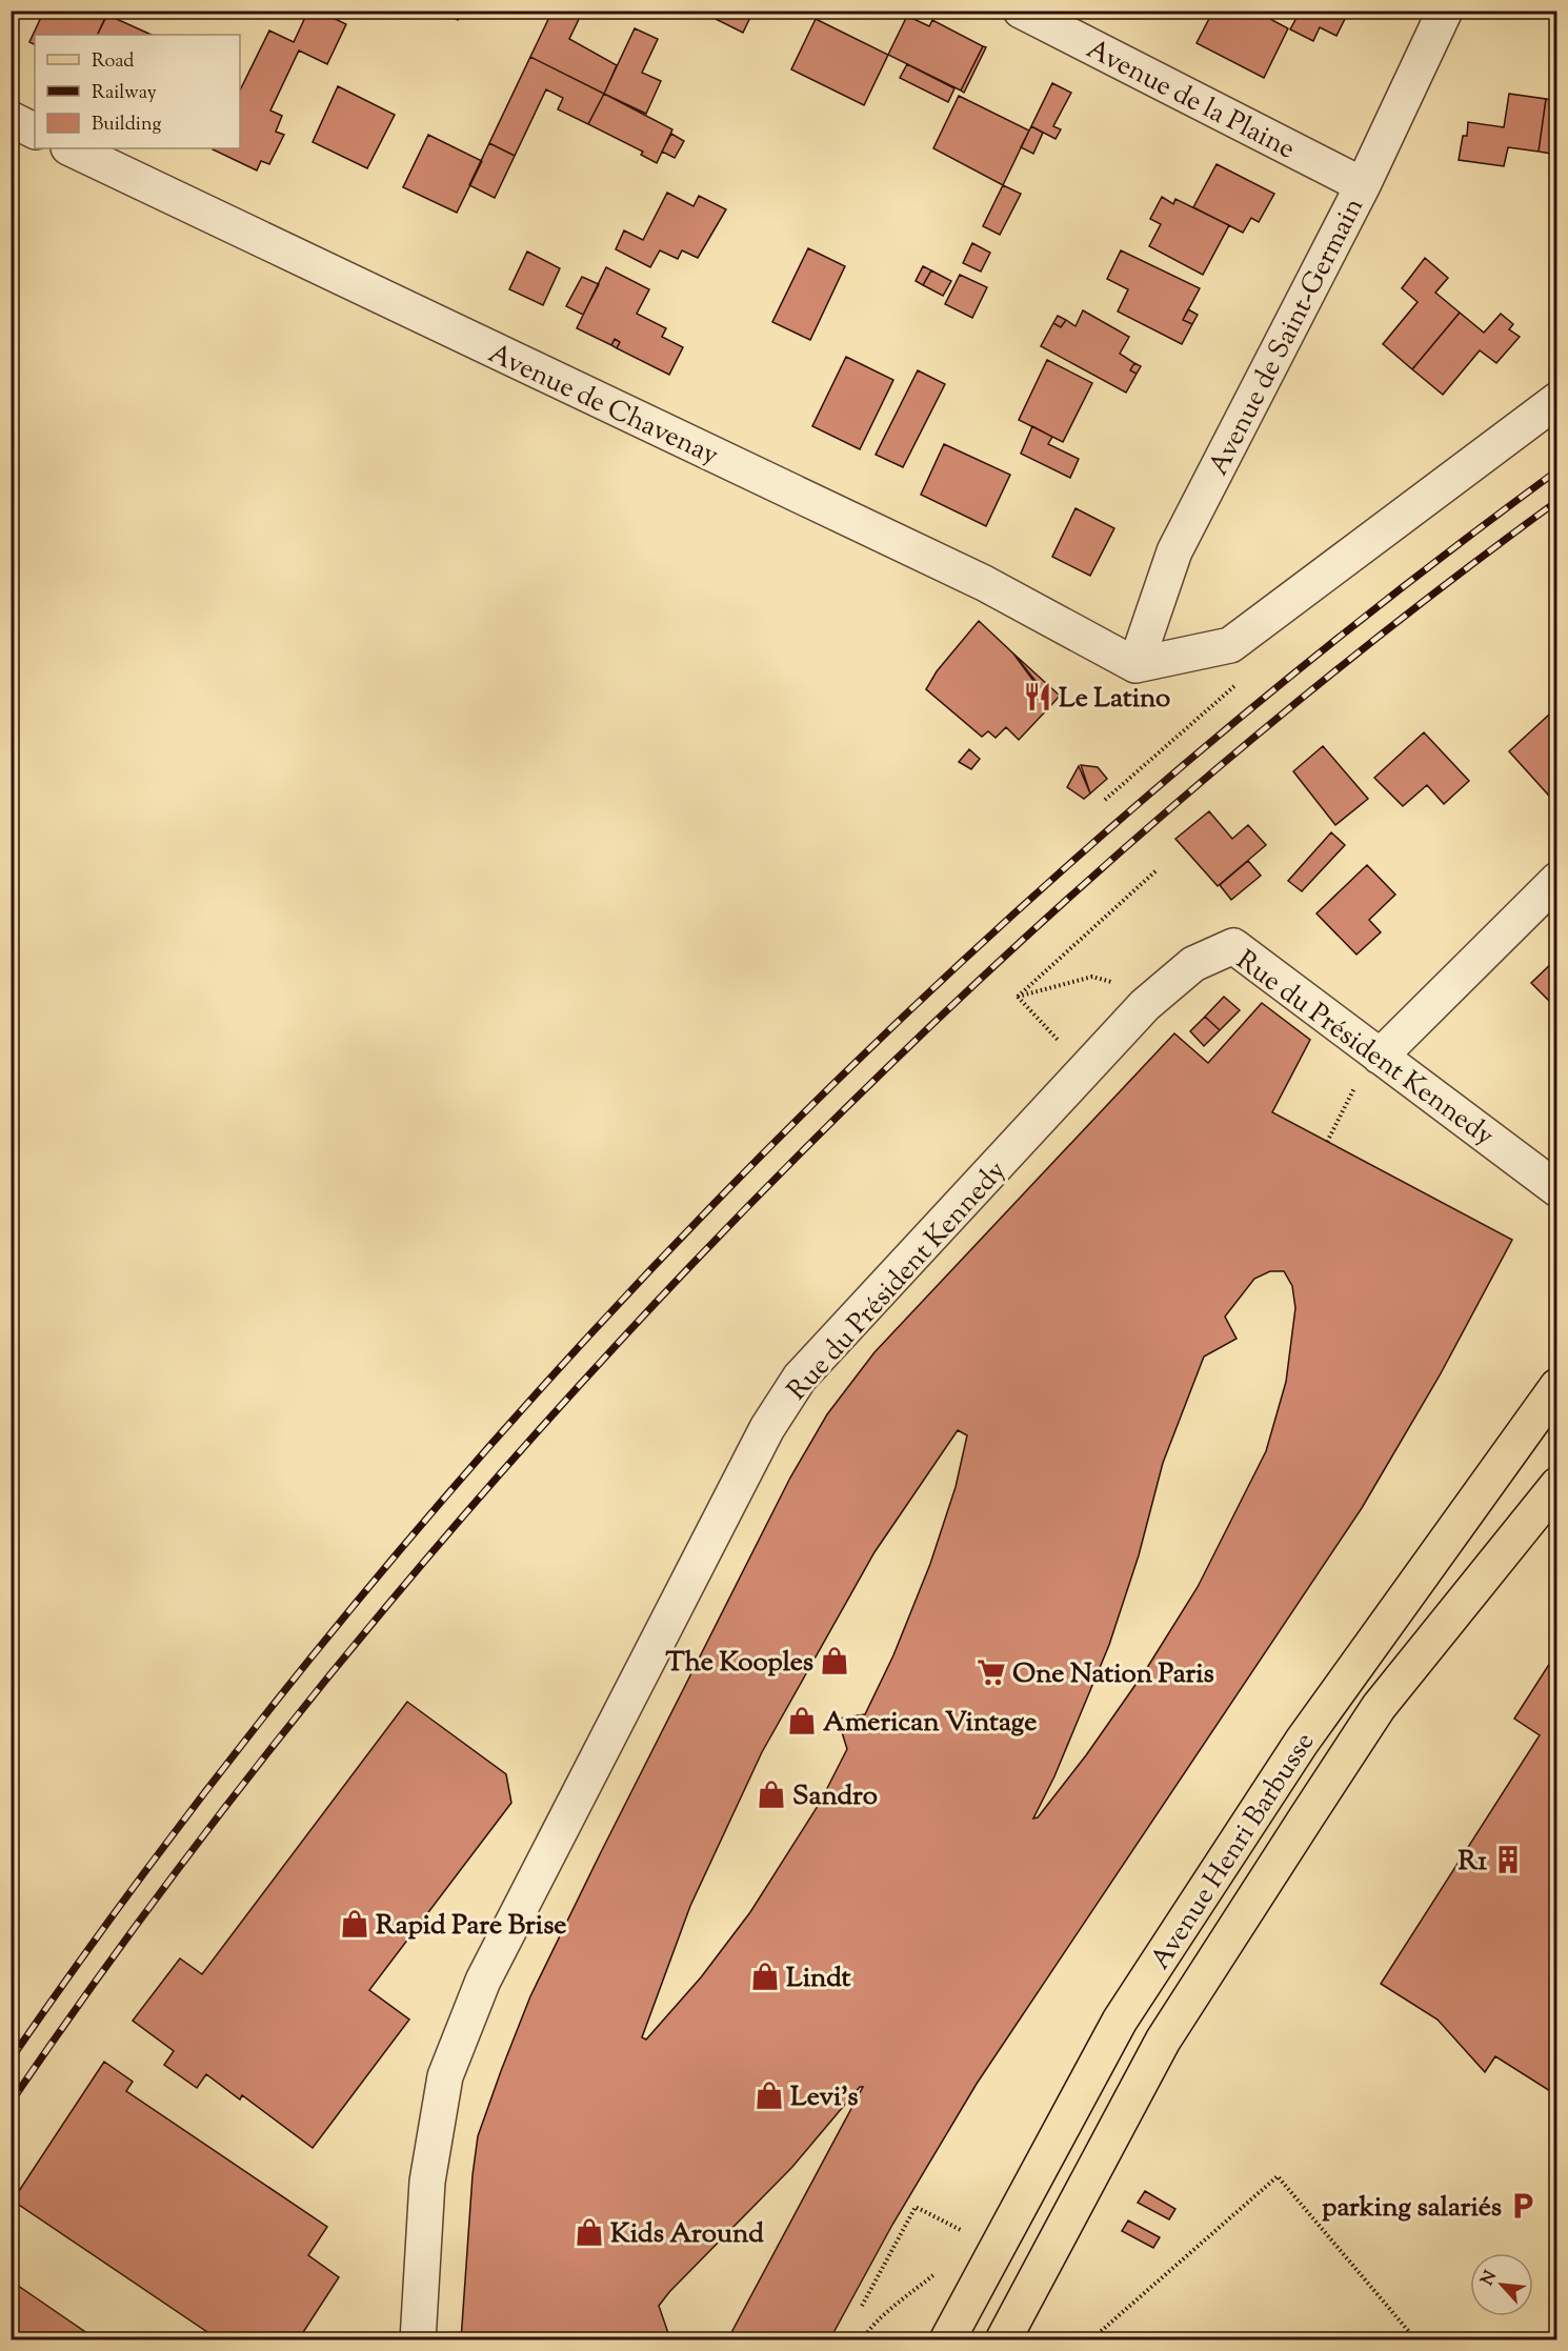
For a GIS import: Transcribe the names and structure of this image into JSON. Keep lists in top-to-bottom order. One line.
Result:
{"streets":{"main road":["Avenue Henri Barbusse"],"street":["Avenue de la Plaine","Avenue de Saint-Germain","Avenue de Chavenay","Rue du Président Kennedy"]},"crossings":[["Avenue de la Plaine","Avenue de Saint-Germain"],["Avenue de Saint-Germain","Avenue de Chavenay"]],"places":{"restaurant":["Le Latino"],"shop":["The Kooples","American Vintage","Sandro","Rapid Pare Brise","Lindt","Levi's","Kids Around"],"supermarket":["One Nation Paris"],"building":["R1"],"parking":["parking salariés"]},"legend":["Road","Railway","Building"],"north":"top left"}
